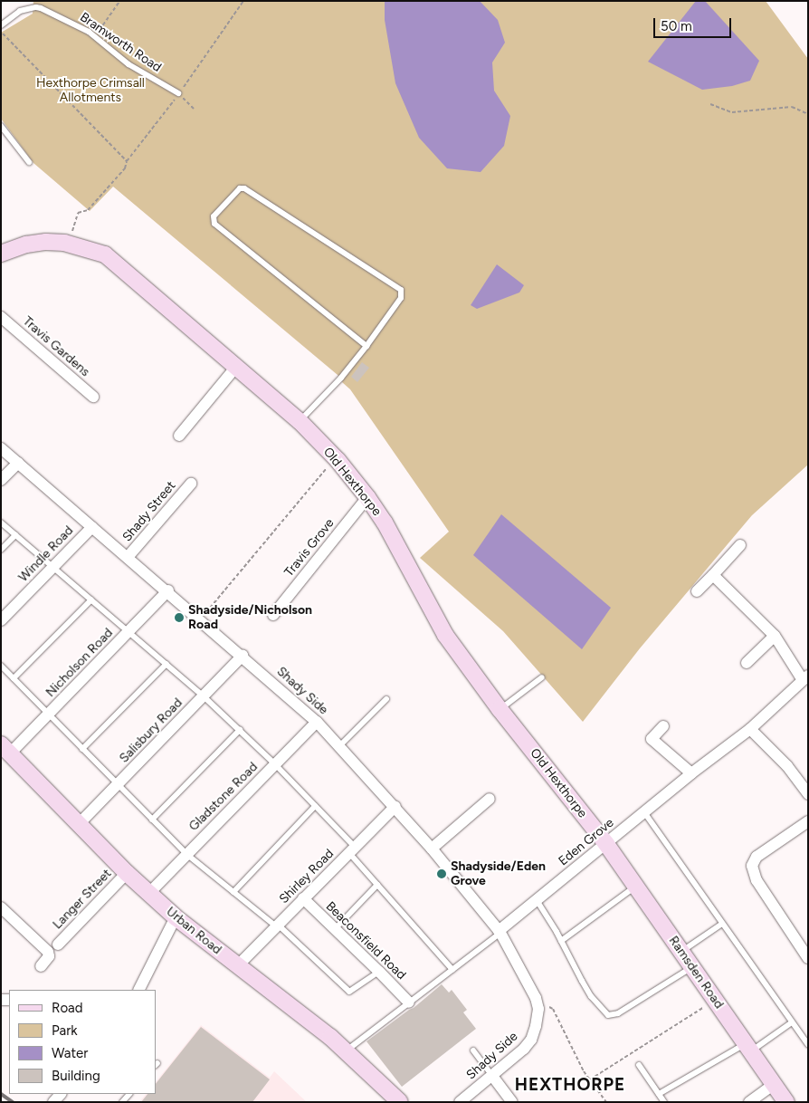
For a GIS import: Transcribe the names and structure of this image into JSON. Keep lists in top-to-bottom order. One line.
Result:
{"streets":{"street":["Travis Gardens","Old Hexthorpe","Shady Street","Travis Grove","Windle Road","Nicholson Road","Shady Side","Salisbury Road","Gladstone Road","Eden Grove","Shirley Road","Langer Street","Urban Road","Beaconsfield Road","Ramsden Road"],"lane":["Bramworth Road"]},"crossings":[["Old Hexthorpe","Travis Grove"],["Old Hexthorpe","Eden Grove"],["Old Hexthorpe","Ramsden Road"],["Shady Street","Shady Side"],["Windle Road","Shady Side"],["Nicholson Road","Shady Side"],["Nicholson Road","Urban Road"],["Shady Side","Salisbury Road"],["Shady Side","Gladstone Road"],["Shady Side","Eden Grove"],["Shady Side","Shirley Road"],["Salisbury Road","Urban Road"],["Gladstone Road","Urban Road"],["Eden Grove","Ramsden Road"],["Shirley Road","Urban Road"],["Shirley Road","Beaconsfield Road"],["Langer Street","Urban Road"]],"districts":["HEXTHORPE"],"parks":["Hexthorpe Crimsall Allotments"],"places":["Shadyside/Nicholson Road","Shadyside/Eden Grove"],"legend":["Road","Park","Water","Building"],"scale_bar":"50 m"}
